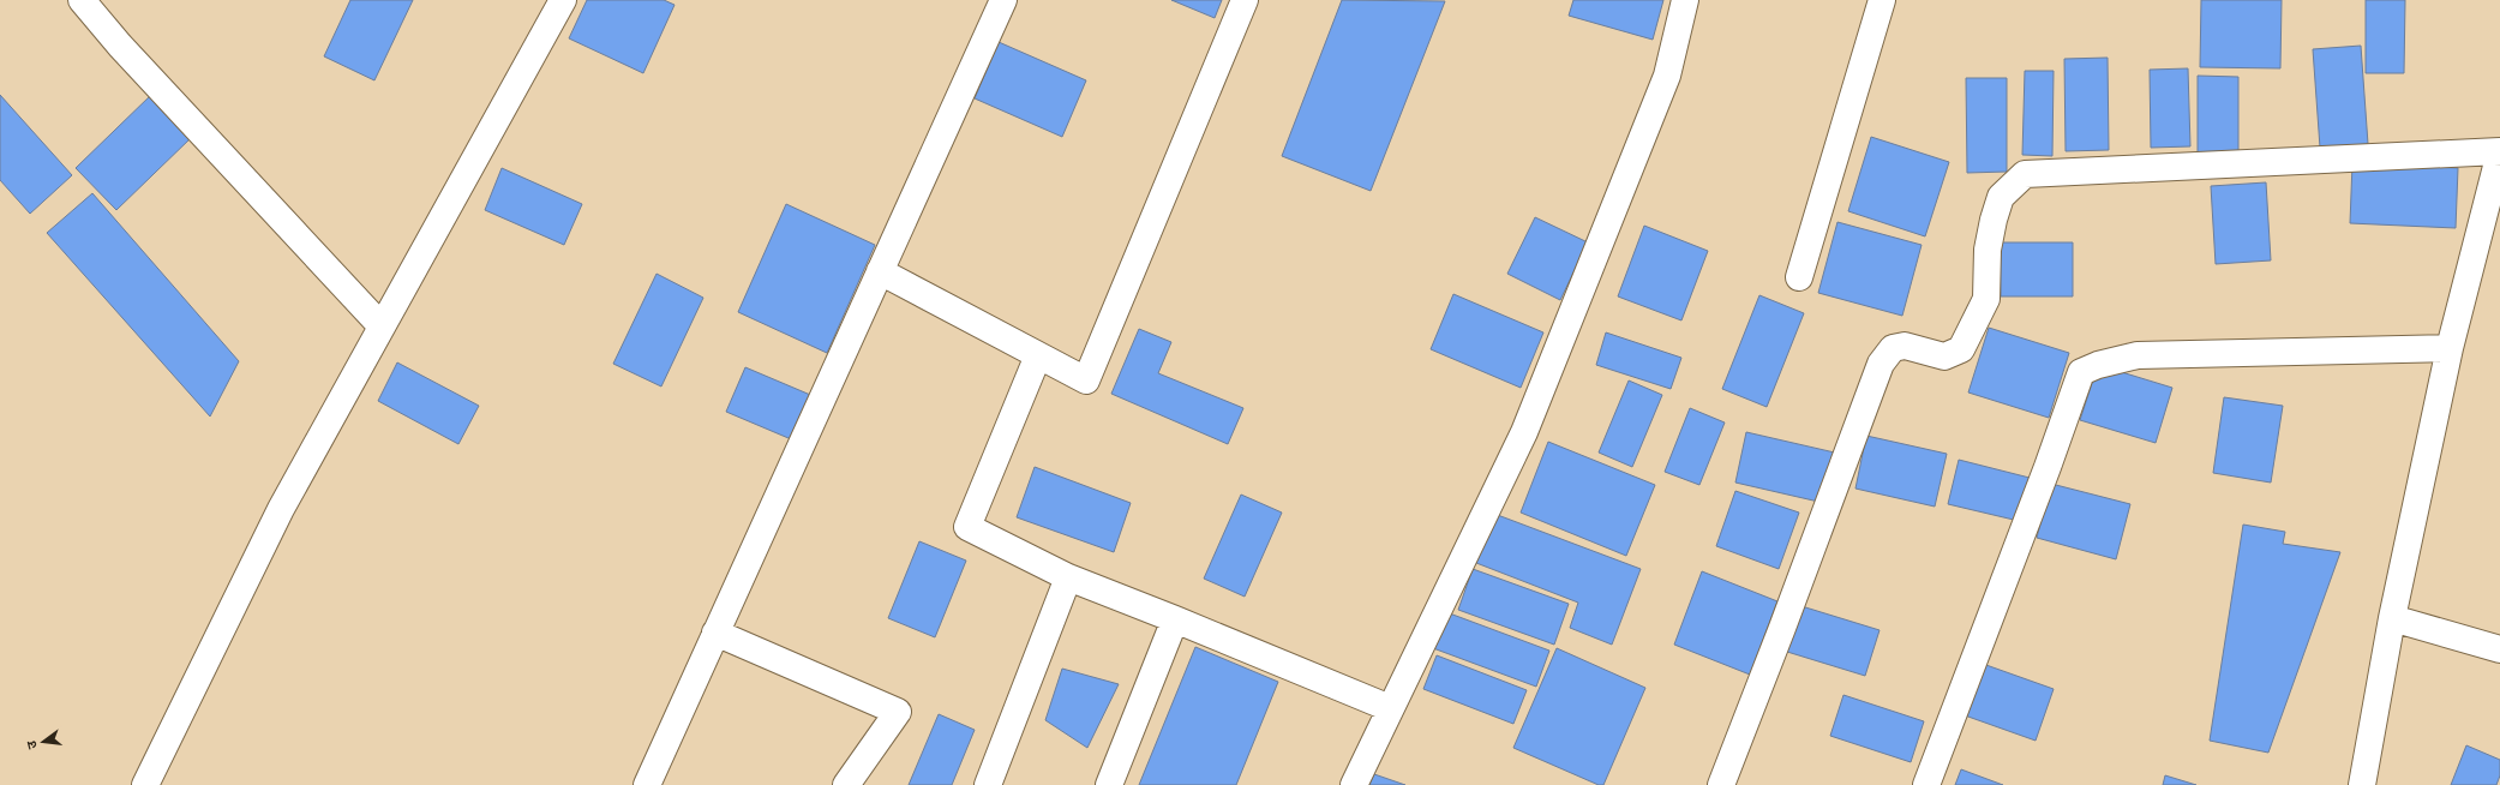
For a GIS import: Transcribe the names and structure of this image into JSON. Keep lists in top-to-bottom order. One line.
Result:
{"north":"left"}
